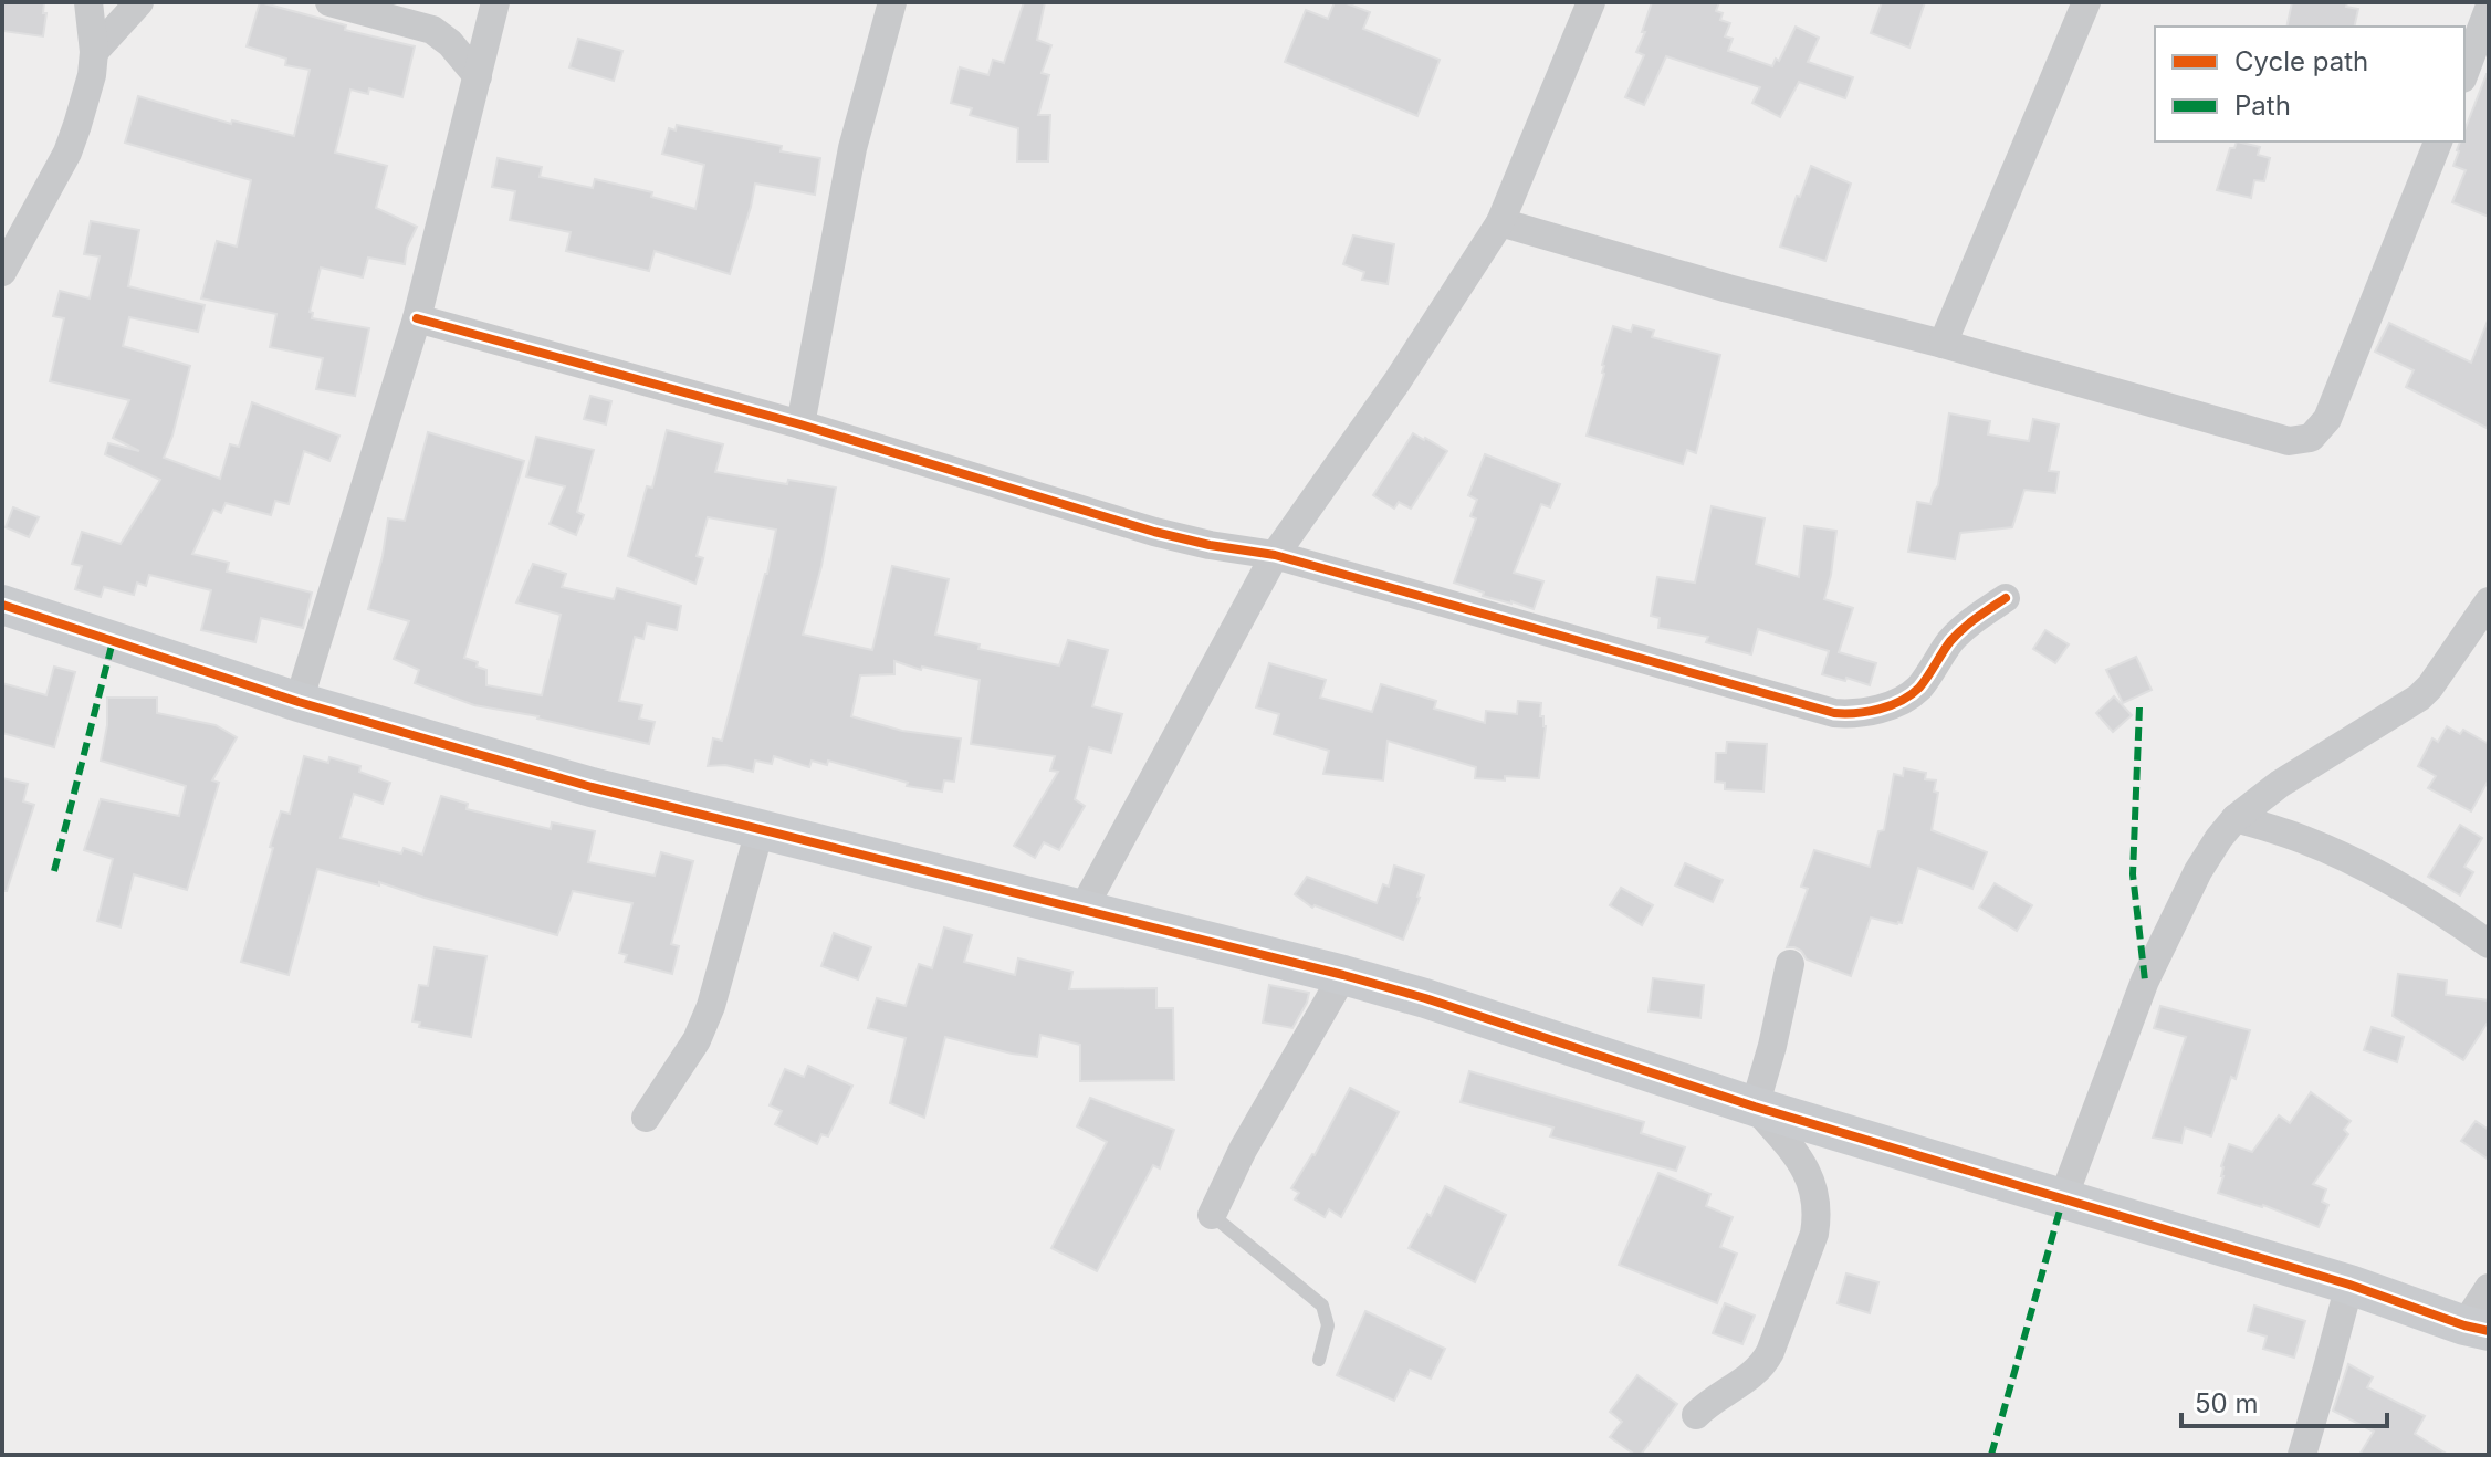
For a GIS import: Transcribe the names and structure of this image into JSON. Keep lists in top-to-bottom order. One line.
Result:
{"legend":["Cycle path","Path"],"scale_bar":"50 m"}
